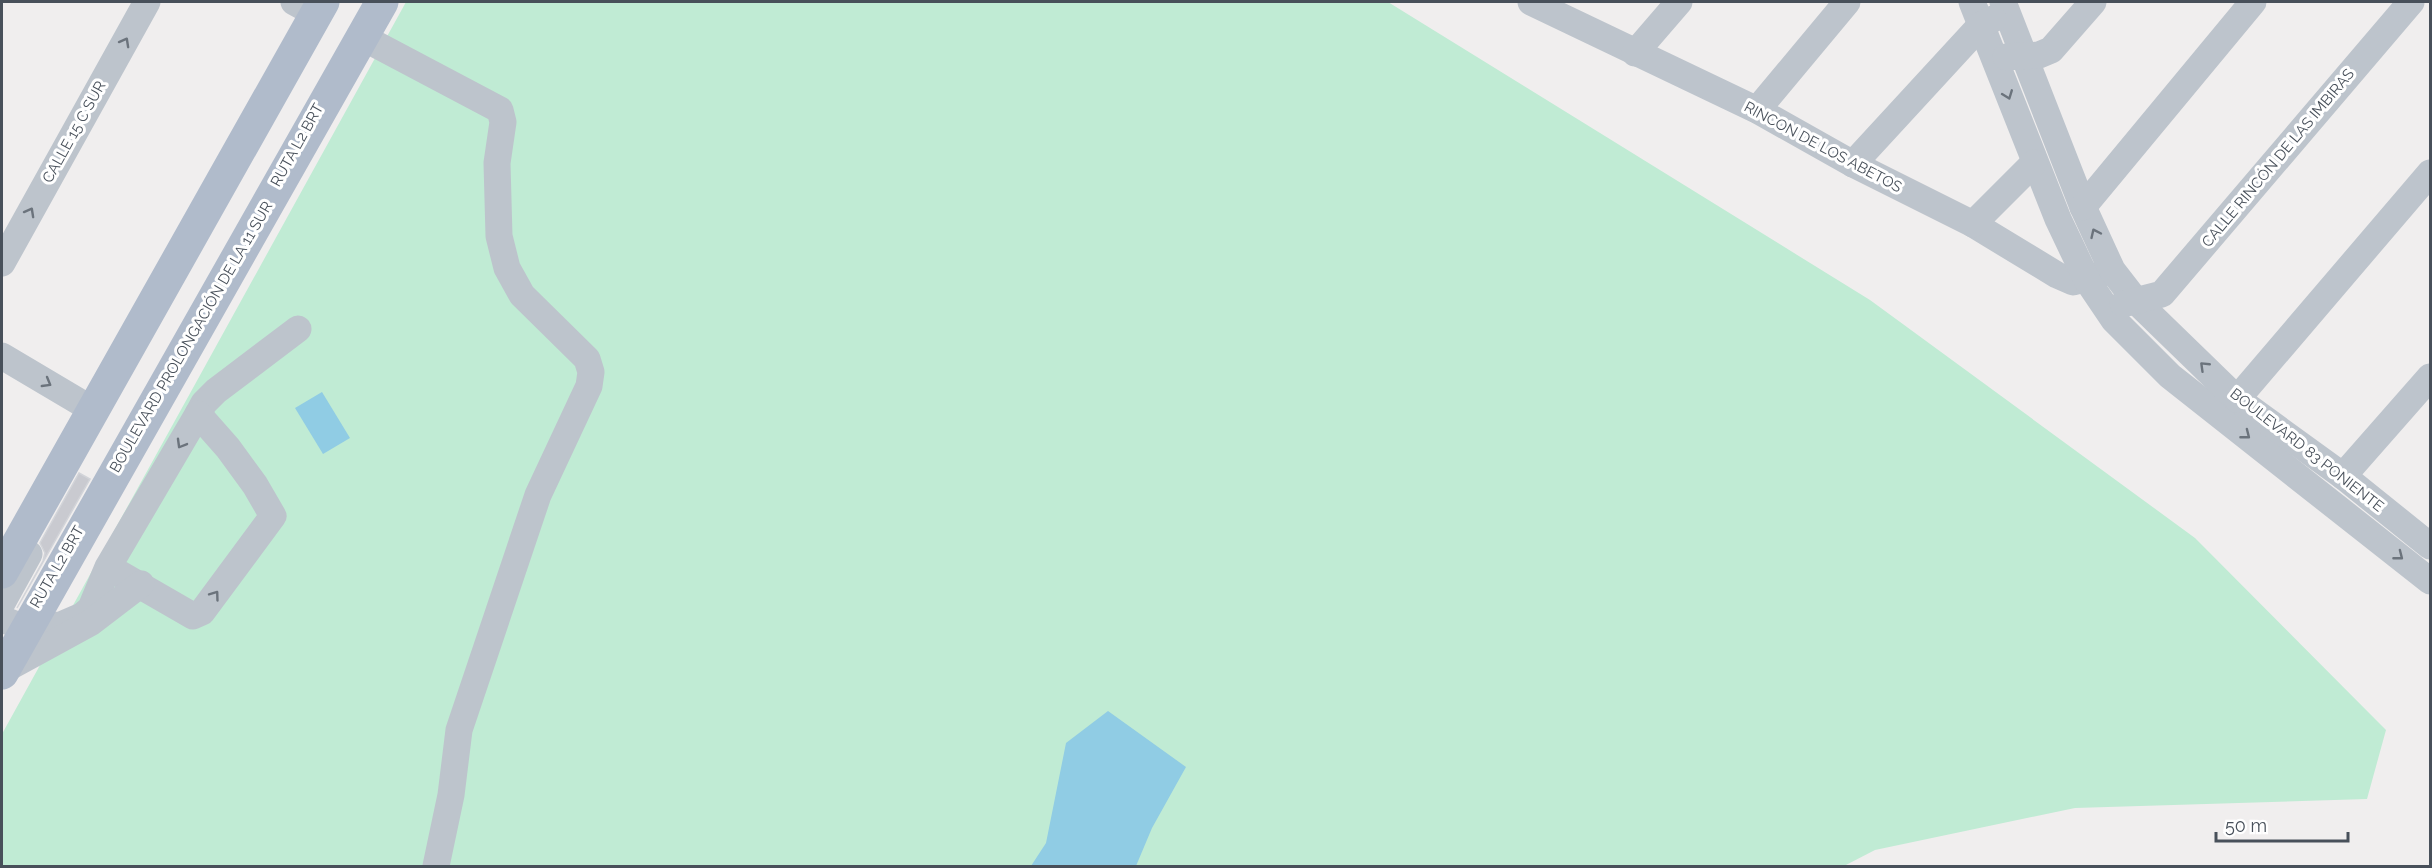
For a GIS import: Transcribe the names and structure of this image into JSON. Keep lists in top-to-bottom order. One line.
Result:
{"streets":{"main road":["BOULEVARD PROLONGACIÓN DE LA 11 SUR"],"street":["CALLE 15 C SUR","RUTA L2 BRT","RINCON DE LOS ABETOS","CALLE RINCÓN DE LAS IMBIRAS","BOULEVARD 83 PONIENTE"]},"crossings":[["RUTA L2 BRT","BOULEVARD PROLONGACIÓN DE LA 11 SUR"],["RINCON DE LOS ABETOS","BOULEVARD 83 PONIENTE"],["CALLE RINCÓN DE LAS IMBIRAS","BOULEVARD 83 PONIENTE"]],"one_way":["CALLE 15 C SUR"],"scale_bar":"50 m"}
